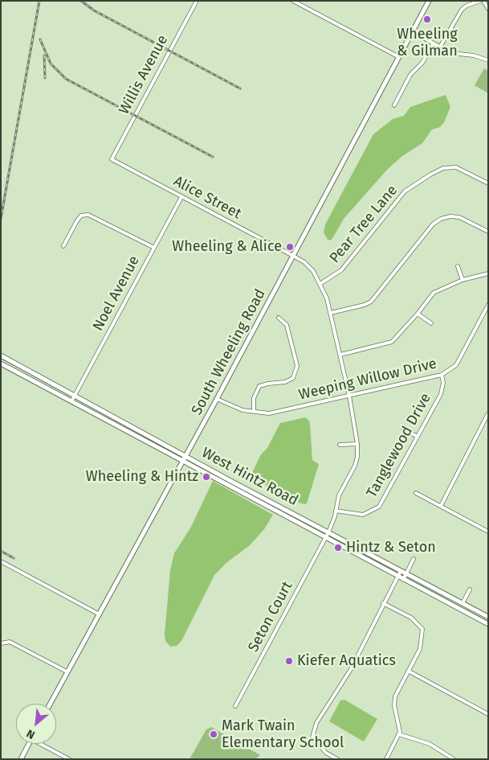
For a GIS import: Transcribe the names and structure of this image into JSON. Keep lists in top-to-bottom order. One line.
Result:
{"streets":{"main road":["South Wheeling Road","West Hintz Road"],"street":["Willis Avenue","Alice Street","Pear Tree Lane","Noel Avenue","Weeping Willow Drive","Tanglewood Drive","Seton Court"]},"crossings":[["Willis Avenue","Alice Street"],["Alice Street","Pear Tree Lane"],["Alice Street","Noel Avenue"],["Alice Street","South Wheeling Road"],["Alice Street","Weeping Willow Drive"],["Alice Street","Seton Court"],["Noel Avenue","West Hintz Road"],["South Wheeling Road","Weeping Willow Drive"],["South Wheeling Road","West Hintz Road"],["Weeping Willow Drive","Tanglewood Drive"],["Weeping Willow Drive","Seton Court"],["Tanglewood Drive","Seton Court"],["West Hintz Road","Seton Court"]],"places":["Wheeling & Gilman","Wheeling & Alice","Wheeling & Hintz","Hintz & Seton","Kiefer Aquatics","Mark Twain Elementary School"],"north":"bottom left"}
